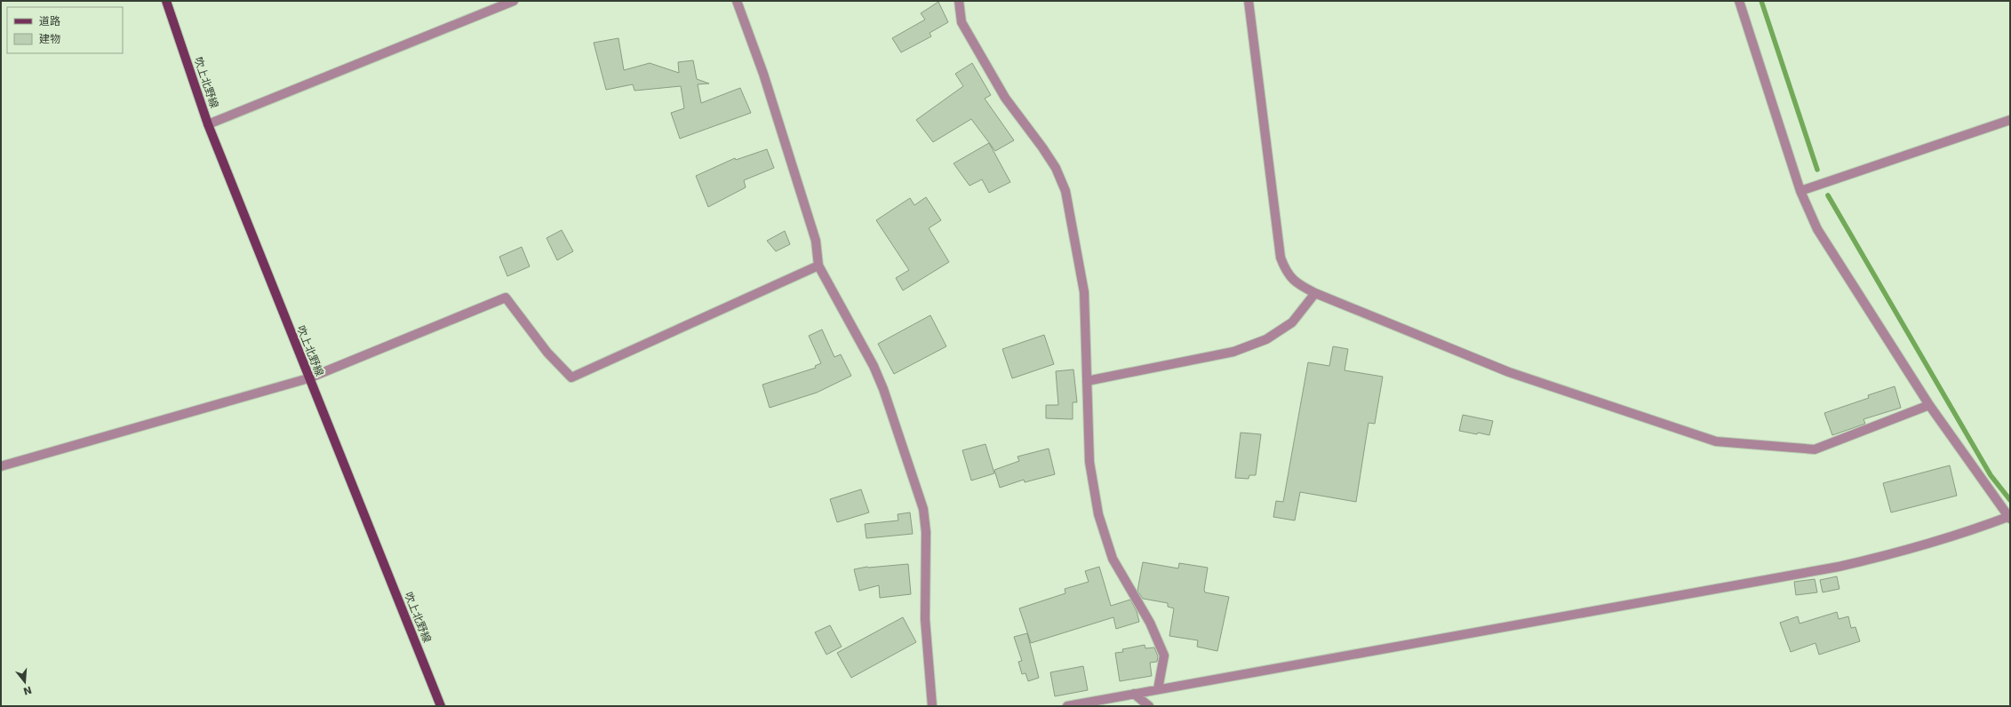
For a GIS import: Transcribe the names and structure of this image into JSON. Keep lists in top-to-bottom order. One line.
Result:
{"streets":{"main road":["吹上北野線"]},"legend":["道路","建物"],"north":"bottom"}
